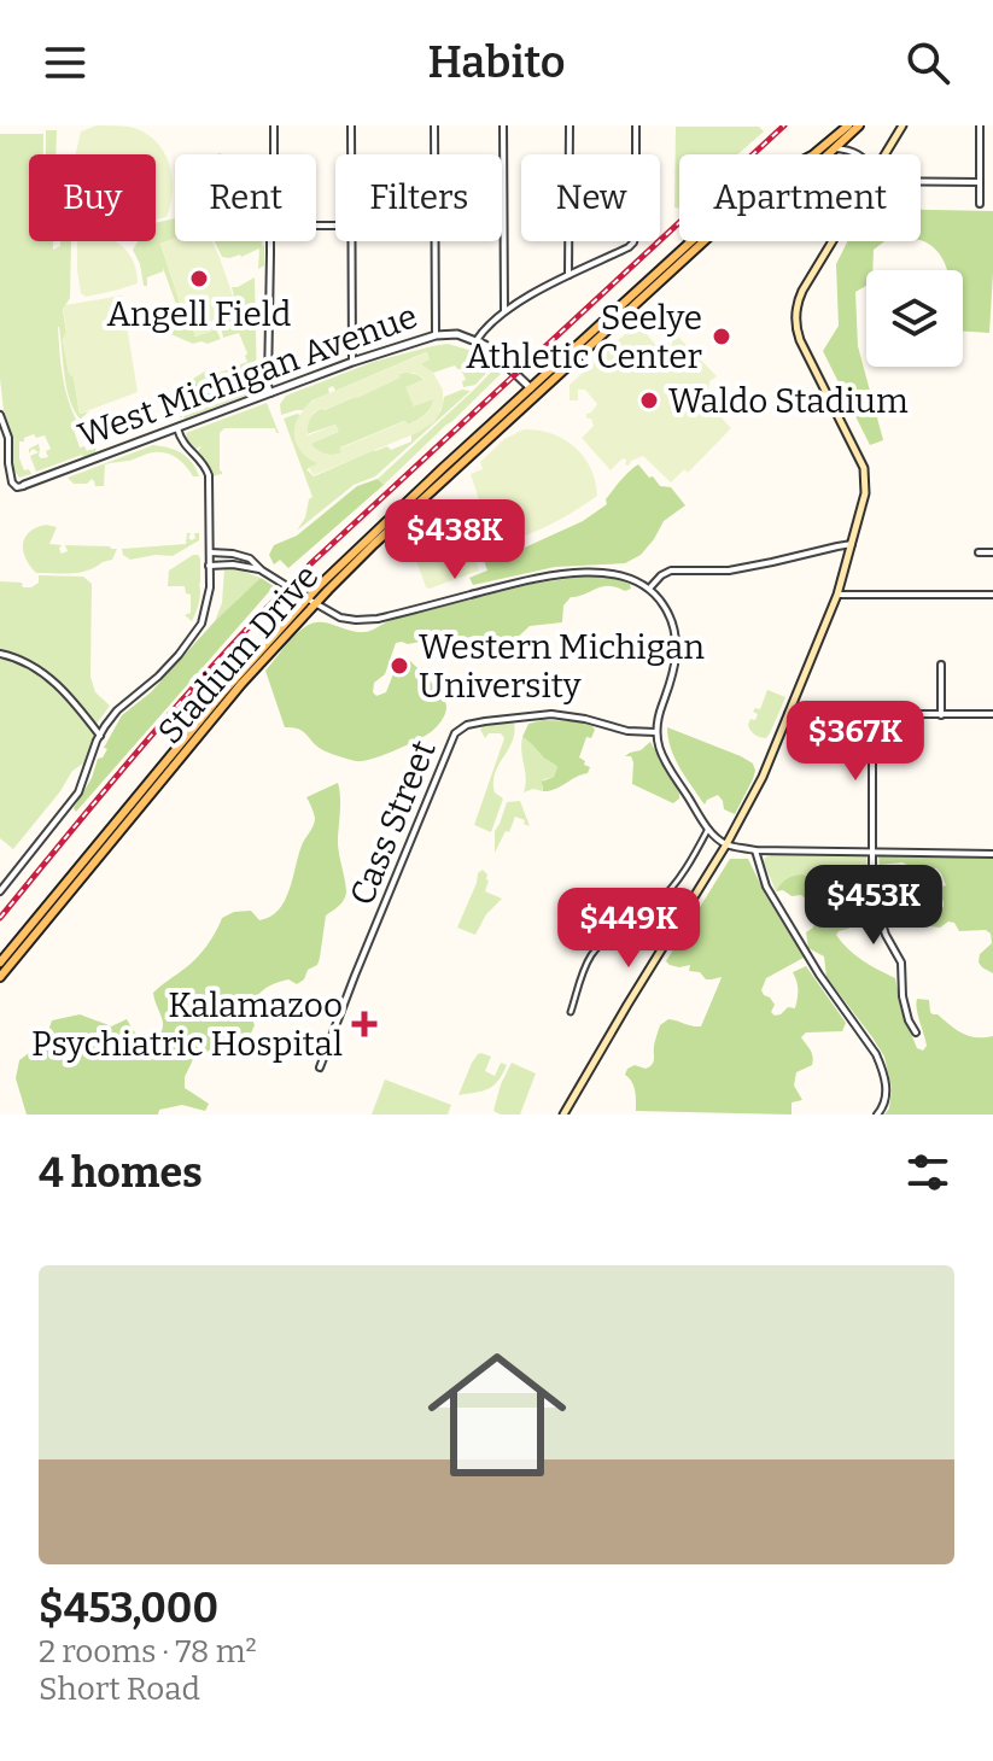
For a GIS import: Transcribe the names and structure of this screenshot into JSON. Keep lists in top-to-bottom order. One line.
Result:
{"streets":{"main road":["Stadium Drive"],"street":["West Michigan Avenue","Cass Street"]},"places":{"other":["Angell Field","Seelye Athletic Center","Waldo Stadium","Western Michigan University"],"health":["Kalamazoo Psychiatric Hospital"]},"page":{"header":"Habito","chip":["Buy","Rent","Filters","New","Apartment"],"price":["$438K","$367K","$453K","$449K"],"heading":"4 homes","list":[{"name":"$453,000","note":"2 rooms · 78 m² · Short Road"}]}}
